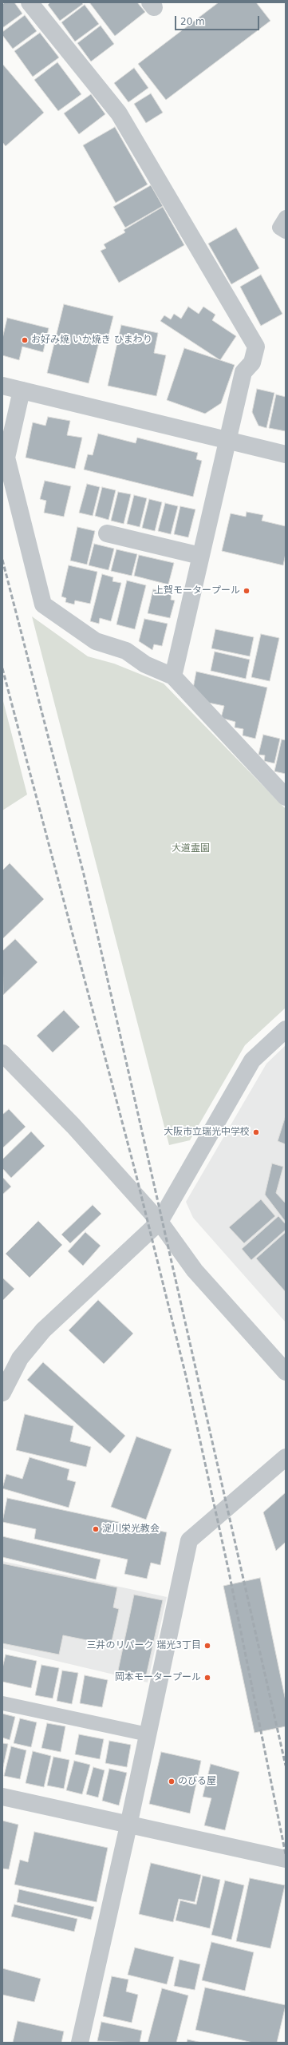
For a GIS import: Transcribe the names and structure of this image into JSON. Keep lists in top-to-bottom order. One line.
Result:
{"parks":["大道霊園"],"places":["お好み焼 いか焼き ひまわり","上賀モータープール","大阪市立瑞光中学校","淀川栄光教会","三井のリパーク 瑞光3丁目","岡本モータープール","のびる屋"],"scale_bar":"20 m"}
